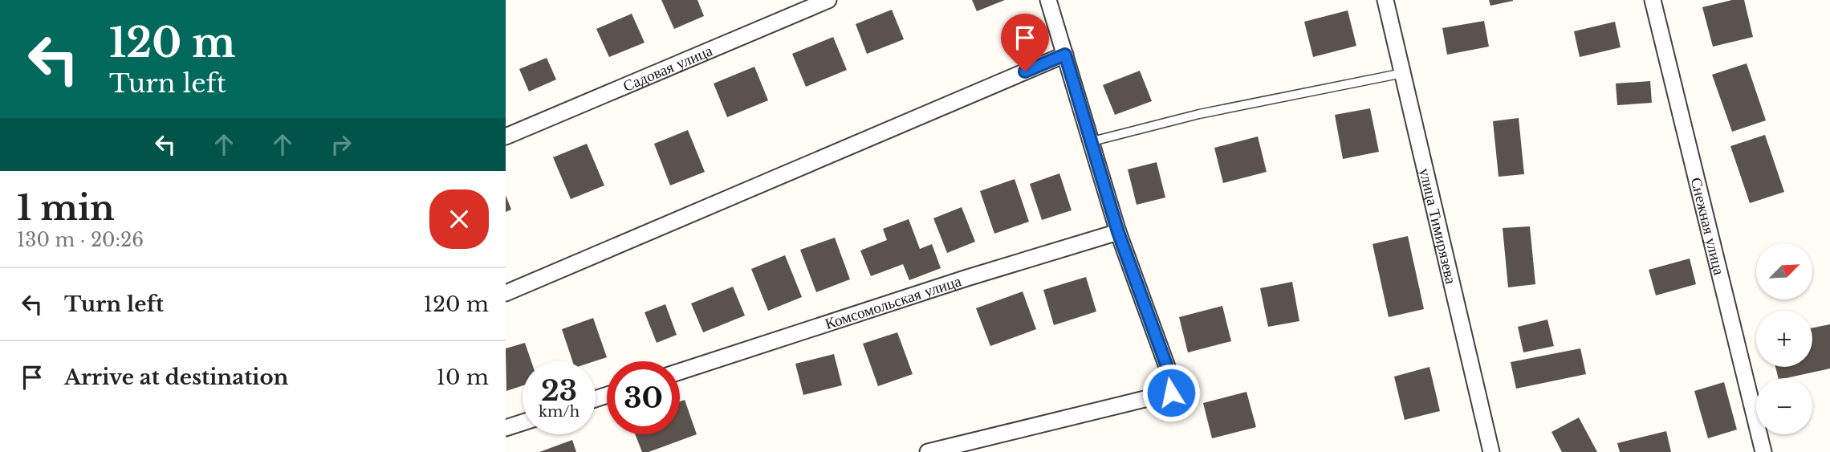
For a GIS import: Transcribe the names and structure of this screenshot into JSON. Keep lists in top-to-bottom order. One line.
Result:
{"streets":{"street":["Садовая улица","улица Тимирязева","Снежная улица","Комсомольская улица"]},"north":"top right","page":{"turn":["120 m","Turn left"],"heading":["1 min","130 m · 20:26"],"map_buttons":["+","−"],"list":[{"name":"Turn left","value":"120 m"},{"name":"Arrive at destination","value":"10 m"}],"speed":"23 km/h","limit":"30"}}
